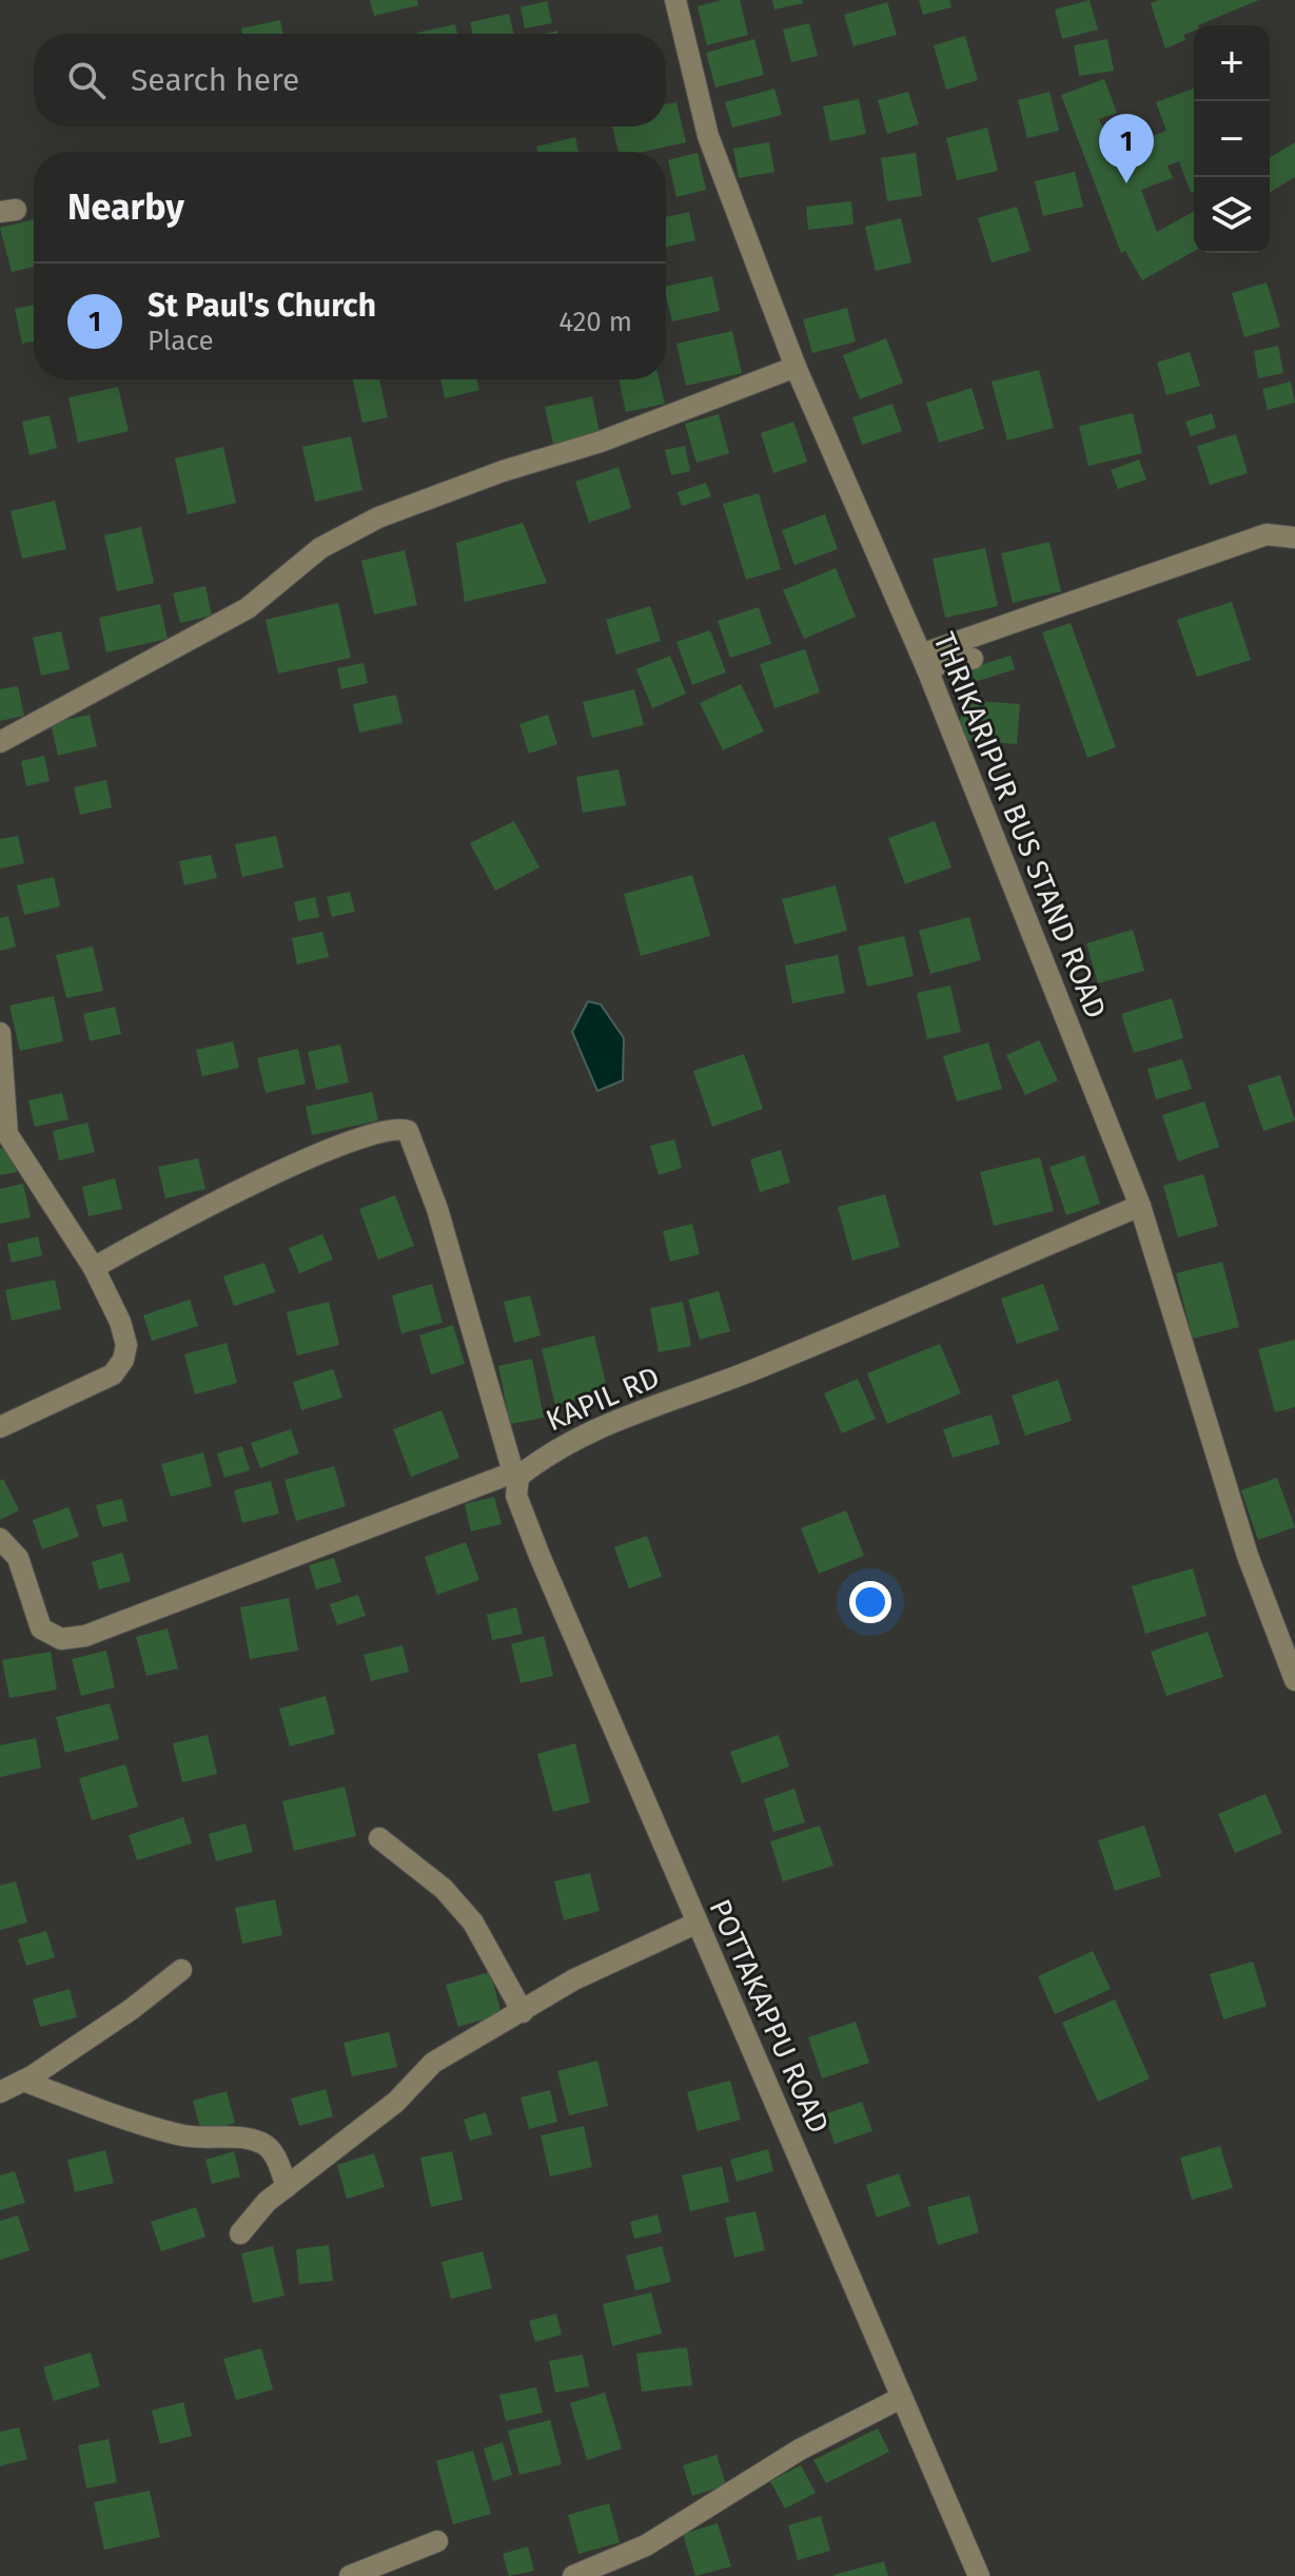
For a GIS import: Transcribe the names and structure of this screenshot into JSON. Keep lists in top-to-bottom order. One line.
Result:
{"streets":{"street":["THRIKARIPUR BUS STAND ROAD","KAPIL RD","POTTAKAPPU ROAD"]},"crossings":[["THRIKARIPUR BUS STAND ROAD","KAPIL RD"],["KAPIL RD","POTTAKAPPU ROAD"]],"page":{"map_buttons":["+","−"],"search":"Search here","pins":"1","heading":"Nearby","list":[{"mark":"1","name":"St Paul's Church","note":"Place","value":"420 m"}]}}
